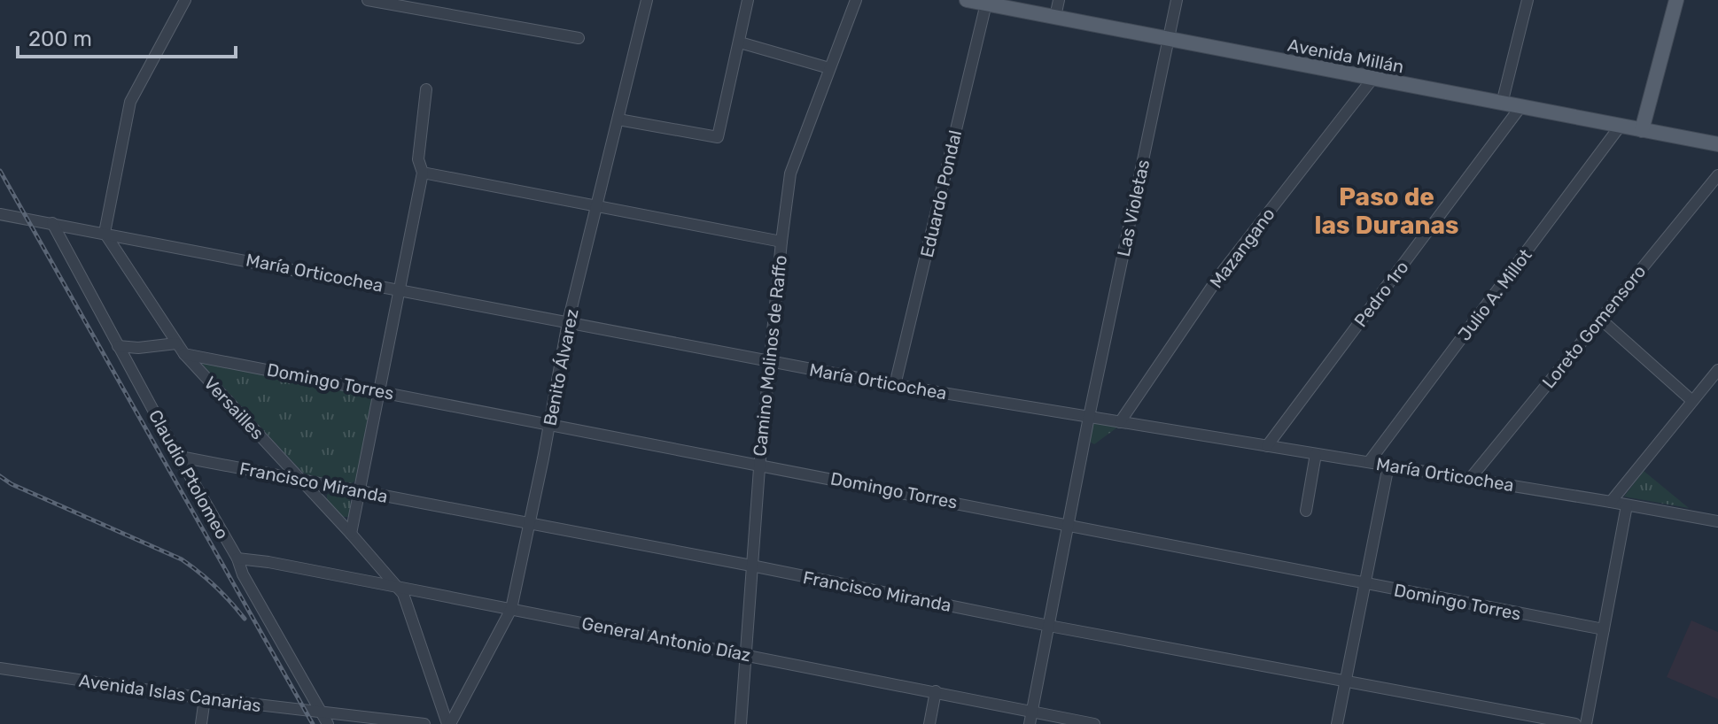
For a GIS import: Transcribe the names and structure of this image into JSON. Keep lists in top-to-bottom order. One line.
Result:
{"streets":{"main road":["Avenida Millán"],"street":["Eduardo Pondal","Las Violetas","Mazangano","María Orticochea","Pedro 1ro","Julio A. Millot","Loreto Gomensoro","Camino Molinos de Raffo","Benito Álvarez","Domingo Torres","Versailles","Claudio Ptolomeo","Francisco Miranda","General Antonio Díaz","Avenida Islas Canarias"]},"crossings":[["Avenida Millán","Eduardo Pondal"],["Avenida Millán","Las Violetas"],["Avenida Millán","Mazangano"],["Avenida Millán","Pedro 1ro"],["Avenida Millán","Julio A. Millot"],["Eduardo Pondal","María Orticochea"],["Las Violetas","María Orticochea"],["Mazangano","María Orticochea"],["María Orticochea","Pedro 1ro"],["María Orticochea","Julio A. Millot"],["María Orticochea","Loreto Gomensoro"],["María Orticochea","Camino Molinos de Raffo"],["María Orticochea","Benito Álvarez"],["María Orticochea","Versailles"],["María Orticochea","Claudio Ptolomeo"],["Camino Molinos de Raffo","Domingo Torres"],["Camino Molinos de Raffo","Francisco Miranda"],["Camino Molinos de Raffo","General Antonio Díaz"],["Benito Álvarez","Domingo Torres"],["Benito Álvarez","Versailles"],["Benito Álvarez","Francisco Miranda"],["Benito Álvarez","General Antonio Díaz"],["Domingo Torres","Versailles"],["Versailles","Francisco Miranda"],["Versailles","General Antonio Díaz"],["Claudio Ptolomeo","Francisco Miranda"],["Claudio Ptolomeo","General Antonio Díaz"],["Claudio Ptolomeo","Avenida Islas Canarias"]],"districts":["Paso de las Duranas"],"scale_bar":"200 m"}
